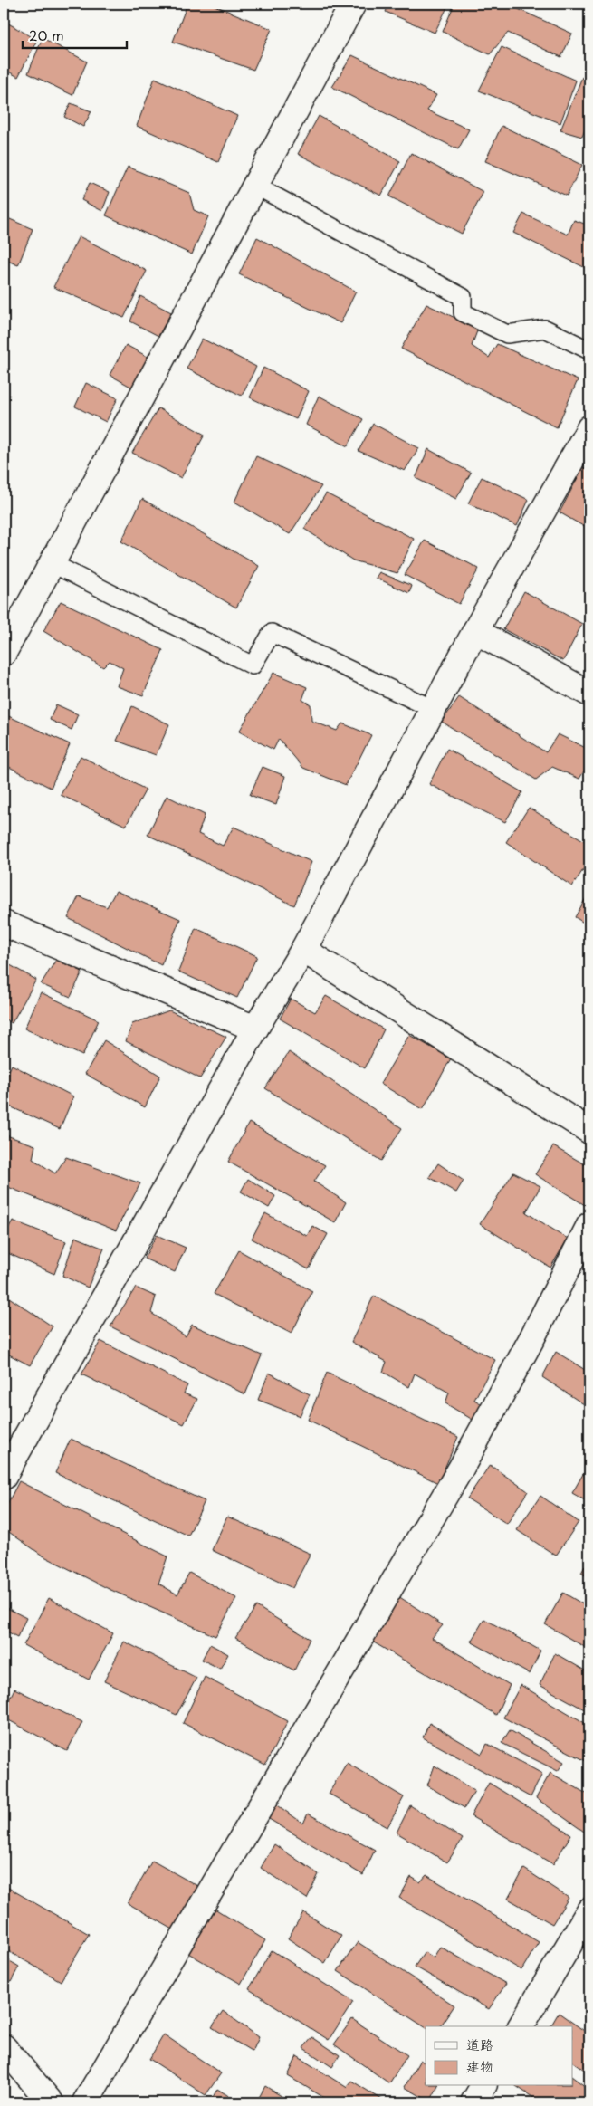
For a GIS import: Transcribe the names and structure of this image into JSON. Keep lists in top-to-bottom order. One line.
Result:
{"legend":["道路","建物"],"scale_bar":"20 m"}
